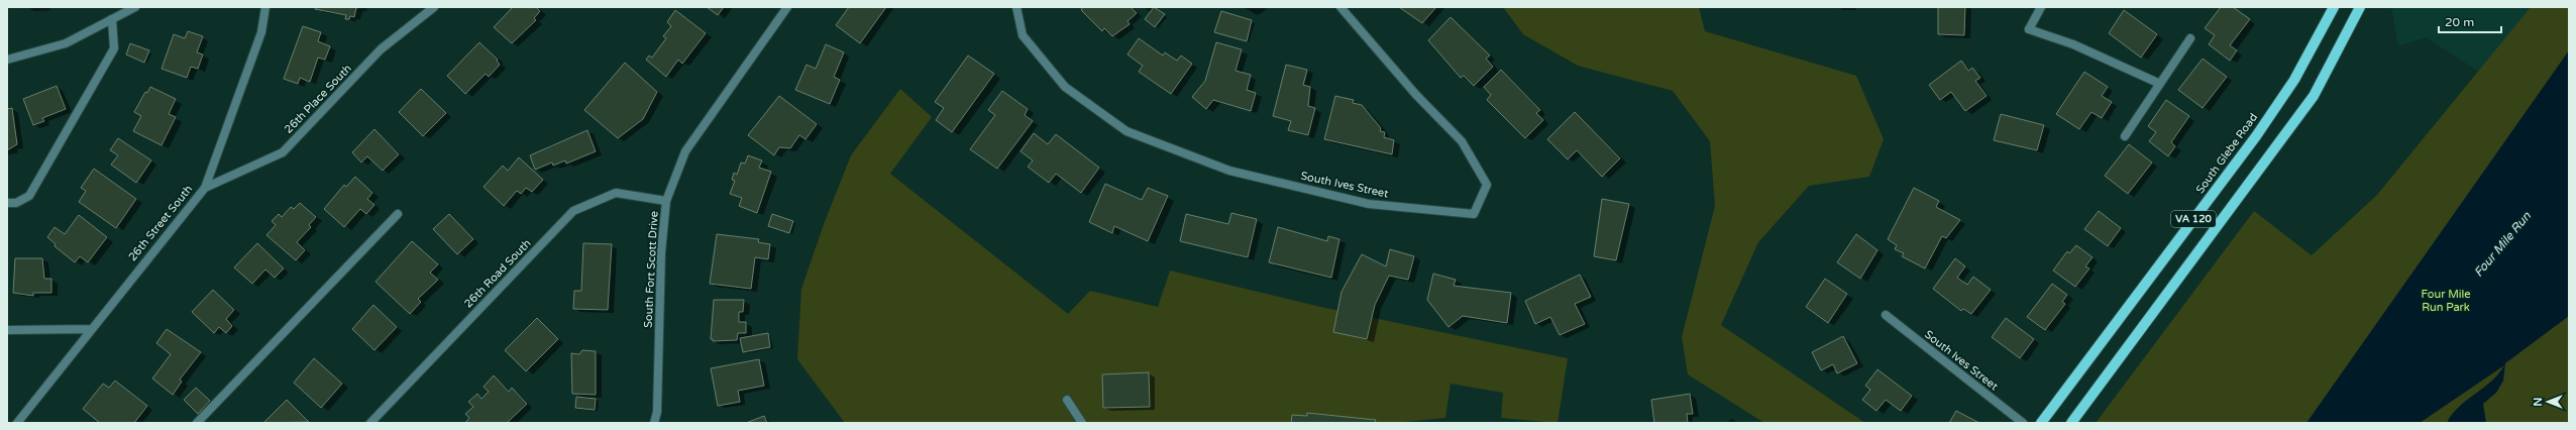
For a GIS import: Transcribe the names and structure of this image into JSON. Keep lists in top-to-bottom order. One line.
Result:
{"streets":{"main road":["South Glebe Road","VA 120"],"street":["26th Place South","South Ives Street","26th Street South","South Fort Scott Drive","26th Road South"]},"crossings":[["26th Place South","26th Street South"],["South Fort Scott Drive","26th Road South"]],"water":["Four Mile Run"],"parks":["Four Mile Run Park"],"scale_bar":"20 m","north":"left"}
